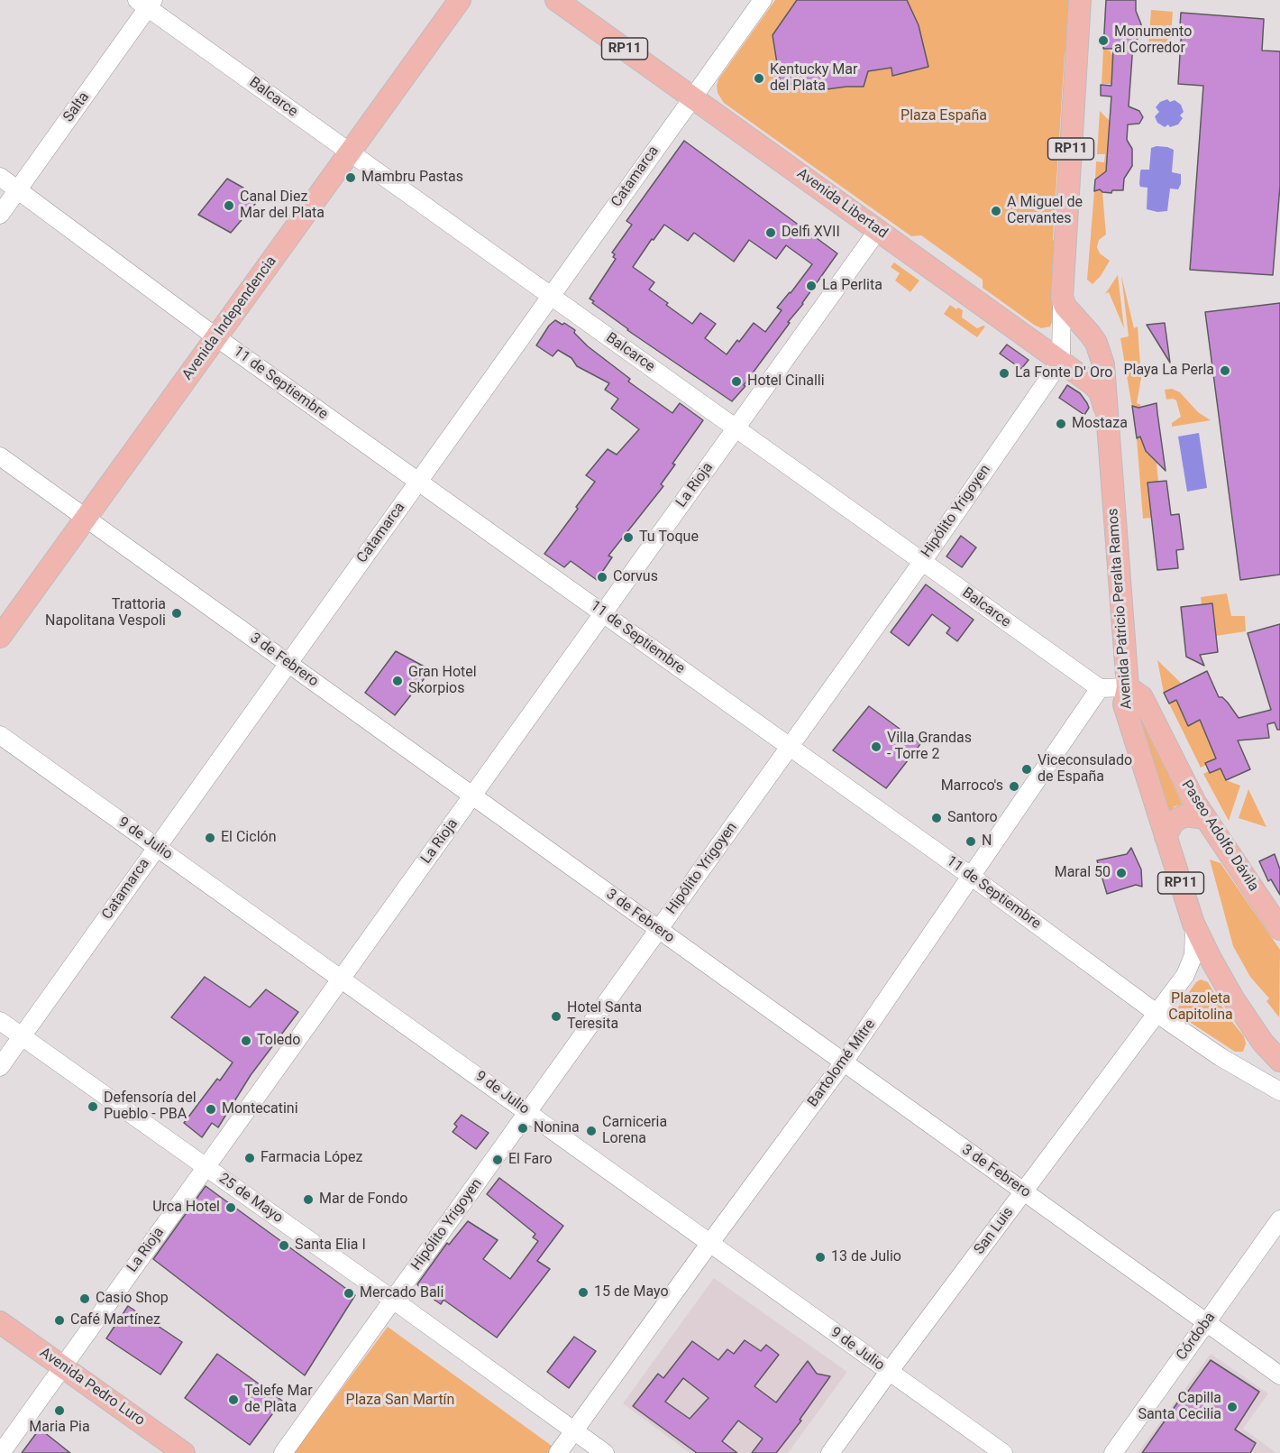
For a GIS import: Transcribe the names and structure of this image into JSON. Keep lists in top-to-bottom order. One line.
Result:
{"streets":{"main road":["RP11","Avenida Libertad","Avenida Independencia","Avenida Patricio Peralta Ramos","Paseo Adolfo Dávila","Avenida Pedro Luro"],"street":["Balcarce","Salta","Catamarca","11 de Septiembre","La Rioja","Hipólito Yrigoyen","3 de Febrero","9 de Julio","Bartolomé Mitre","25 de Mayo","San Luis","Córdoba"]},"crossings":[["RP11","Avenida Patricio Peralta Ramos"],["Balcarce","Salta"],["Balcarce","Catamarca"],["Balcarce","Avenida Independencia"],["Balcarce","La Rioja"],["Balcarce","Hipólito Yrigoyen"],["Balcarce","Bartolomé Mitre"],["Salta","11 de Septiembre"],["Catamarca","Avenida Libertad"],["Catamarca","11 de Septiembre"],["Catamarca","3 de Febrero"],["Catamarca","9 de Julio"],["Catamarca","25 de Mayo"],["Avenida Libertad","La Rioja"],["Avenida Libertad","Hipólito Yrigoyen"],["Avenida Libertad","Avenida Patricio Peralta Ramos"],["Avenida Independencia","11 de Septiembre"],["Avenida Independencia","3 de Febrero"],["11 de Septiembre","La Rioja"],["11 de Septiembre","Hipólito Yrigoyen"],["11 de Septiembre","Bartolomé Mitre"],["11 de Septiembre","San Luis"],["La Rioja","3 de Febrero"],["La Rioja","9 de Julio"],["La Rioja","25 de Mayo"],["La Rioja","Avenida Pedro Luro"],["Hipólito Yrigoyen","3 de Febrero"],["Hipólito Yrigoyen","9 de Julio"],["Hipólito Yrigoyen","25 de Mayo"],["Avenida Patricio Peralta Ramos","Paseo Adolfo Dávila"],["Avenida Patricio Peralta Ramos","San Luis"],["3 de Febrero","Bartolomé Mitre"],["3 de Febrero","San Luis"],["3 de Febrero","Córdoba"],["9 de Julio","Bartolomé Mitre"],["9 de Julio","San Luis"],["Bartolomé Mitre","25 de Mayo"]],"parks":["Plaza España","Plazoleta Capitolina","Plaza San Martín"],"places":["Monumento al Corredor","Kentucky Mar del Plata","Mambru Pastas","Canal Diez Mar del Plata","A Miguel de Cervantes","Delfi XVII","La Perlita","Playa La Perla","La Fonte D' Oro","Hotel Cinalli","Mostaza","Tu Toque","Corvus","Trattoria Napolitana Vespoli","Gran Hotel Skorpios","Villa Grandas - Torre 2","Viceconsulado de España","Marroco's","Santoro","El Ciclón","N","Maral 50","Hotel Santa Teresita","Toledo","Defensoría del Pueblo - PBA","Montecatini","Nonina","Carniceria Lorena","Farmacia López","El Faro","Mar de Fondo","Urca Hotel","Santa Elia I","13 de Julio","15 de Mayo","Mercado Bali","Casio Shop","Café Martínez","Telefe Mar de Plata","Capilla Santa Cecilia","Maria Pia"]}
